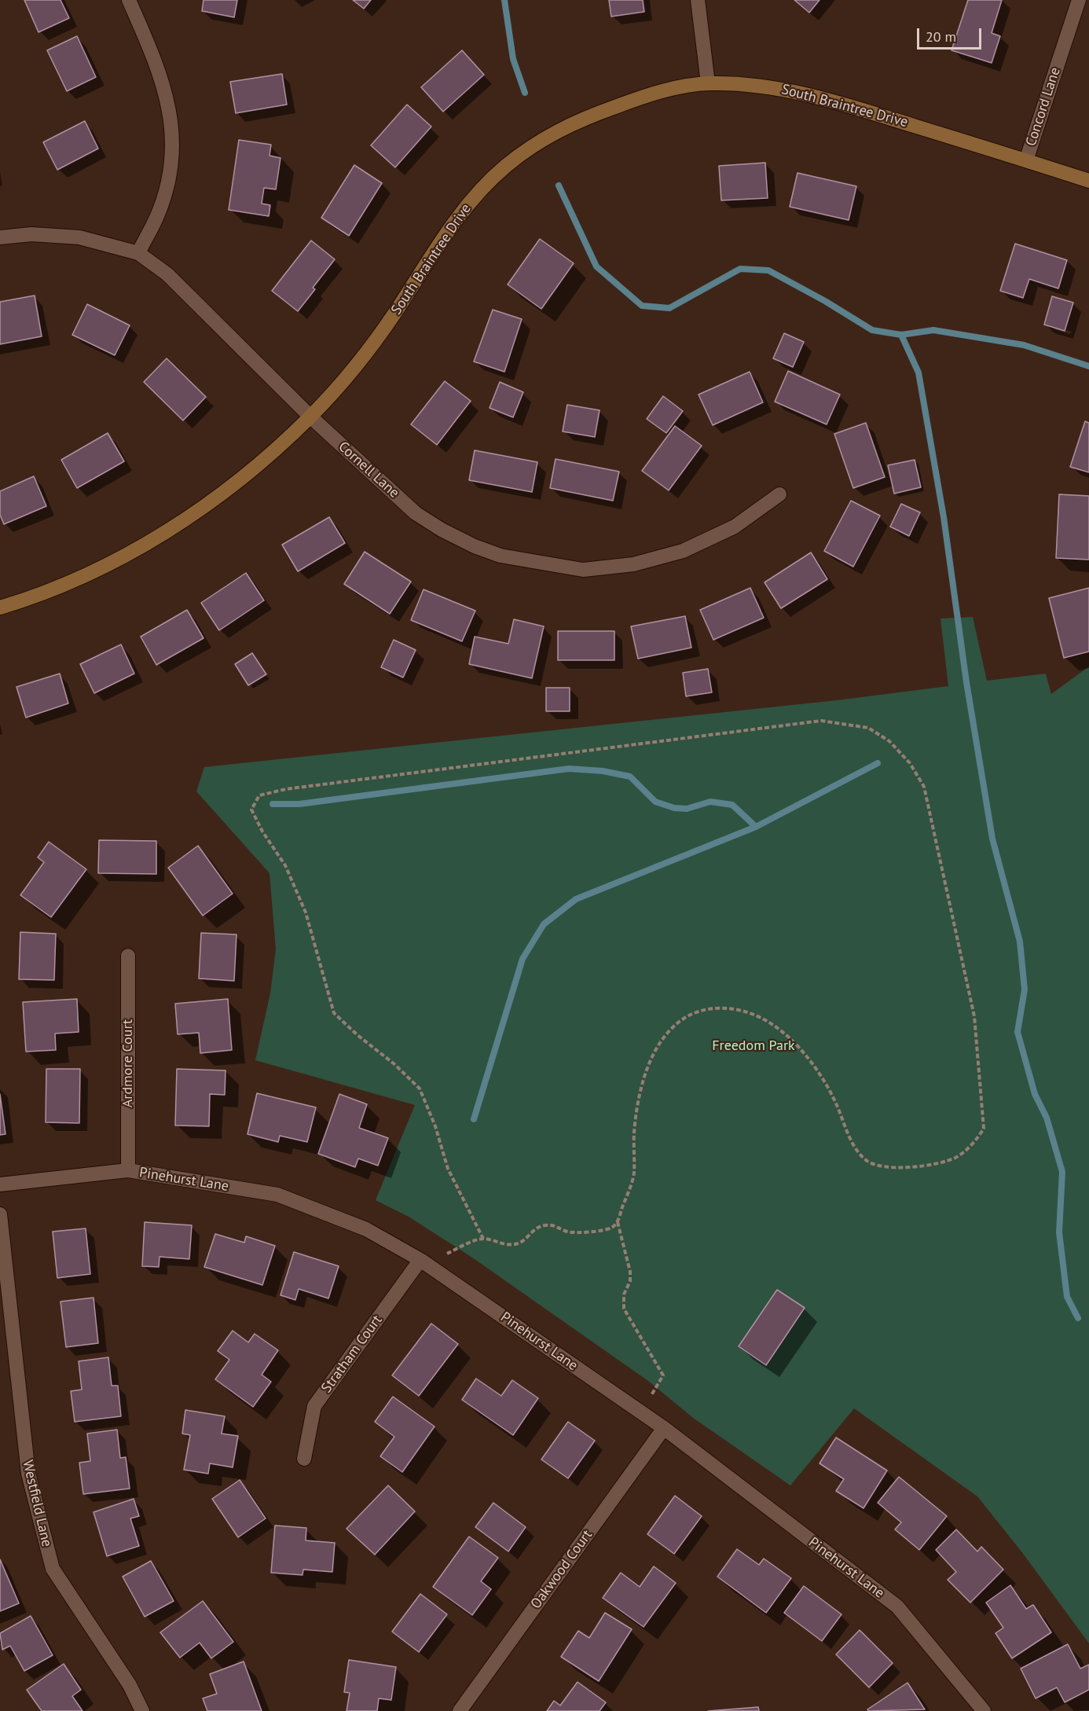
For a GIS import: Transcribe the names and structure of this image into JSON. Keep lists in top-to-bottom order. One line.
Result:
{"streets":{"street":["South Braintree Drive","Concord Lane","Cornell Lane","Ardmore Court","Pinehurst Lane","Stratham Court","Westfield Lane","Oakwood Court"]},"crossings":[["South Braintree Drive","Concord Lane"],["South Braintree Drive","Cornell Lane"],["Ardmore Court","Pinehurst Lane"],["Pinehurst Lane","Stratham Court"],["Pinehurst Lane","Oakwood Court"]],"parks":["Freedom Park"],"scale_bar":"20 m"}
